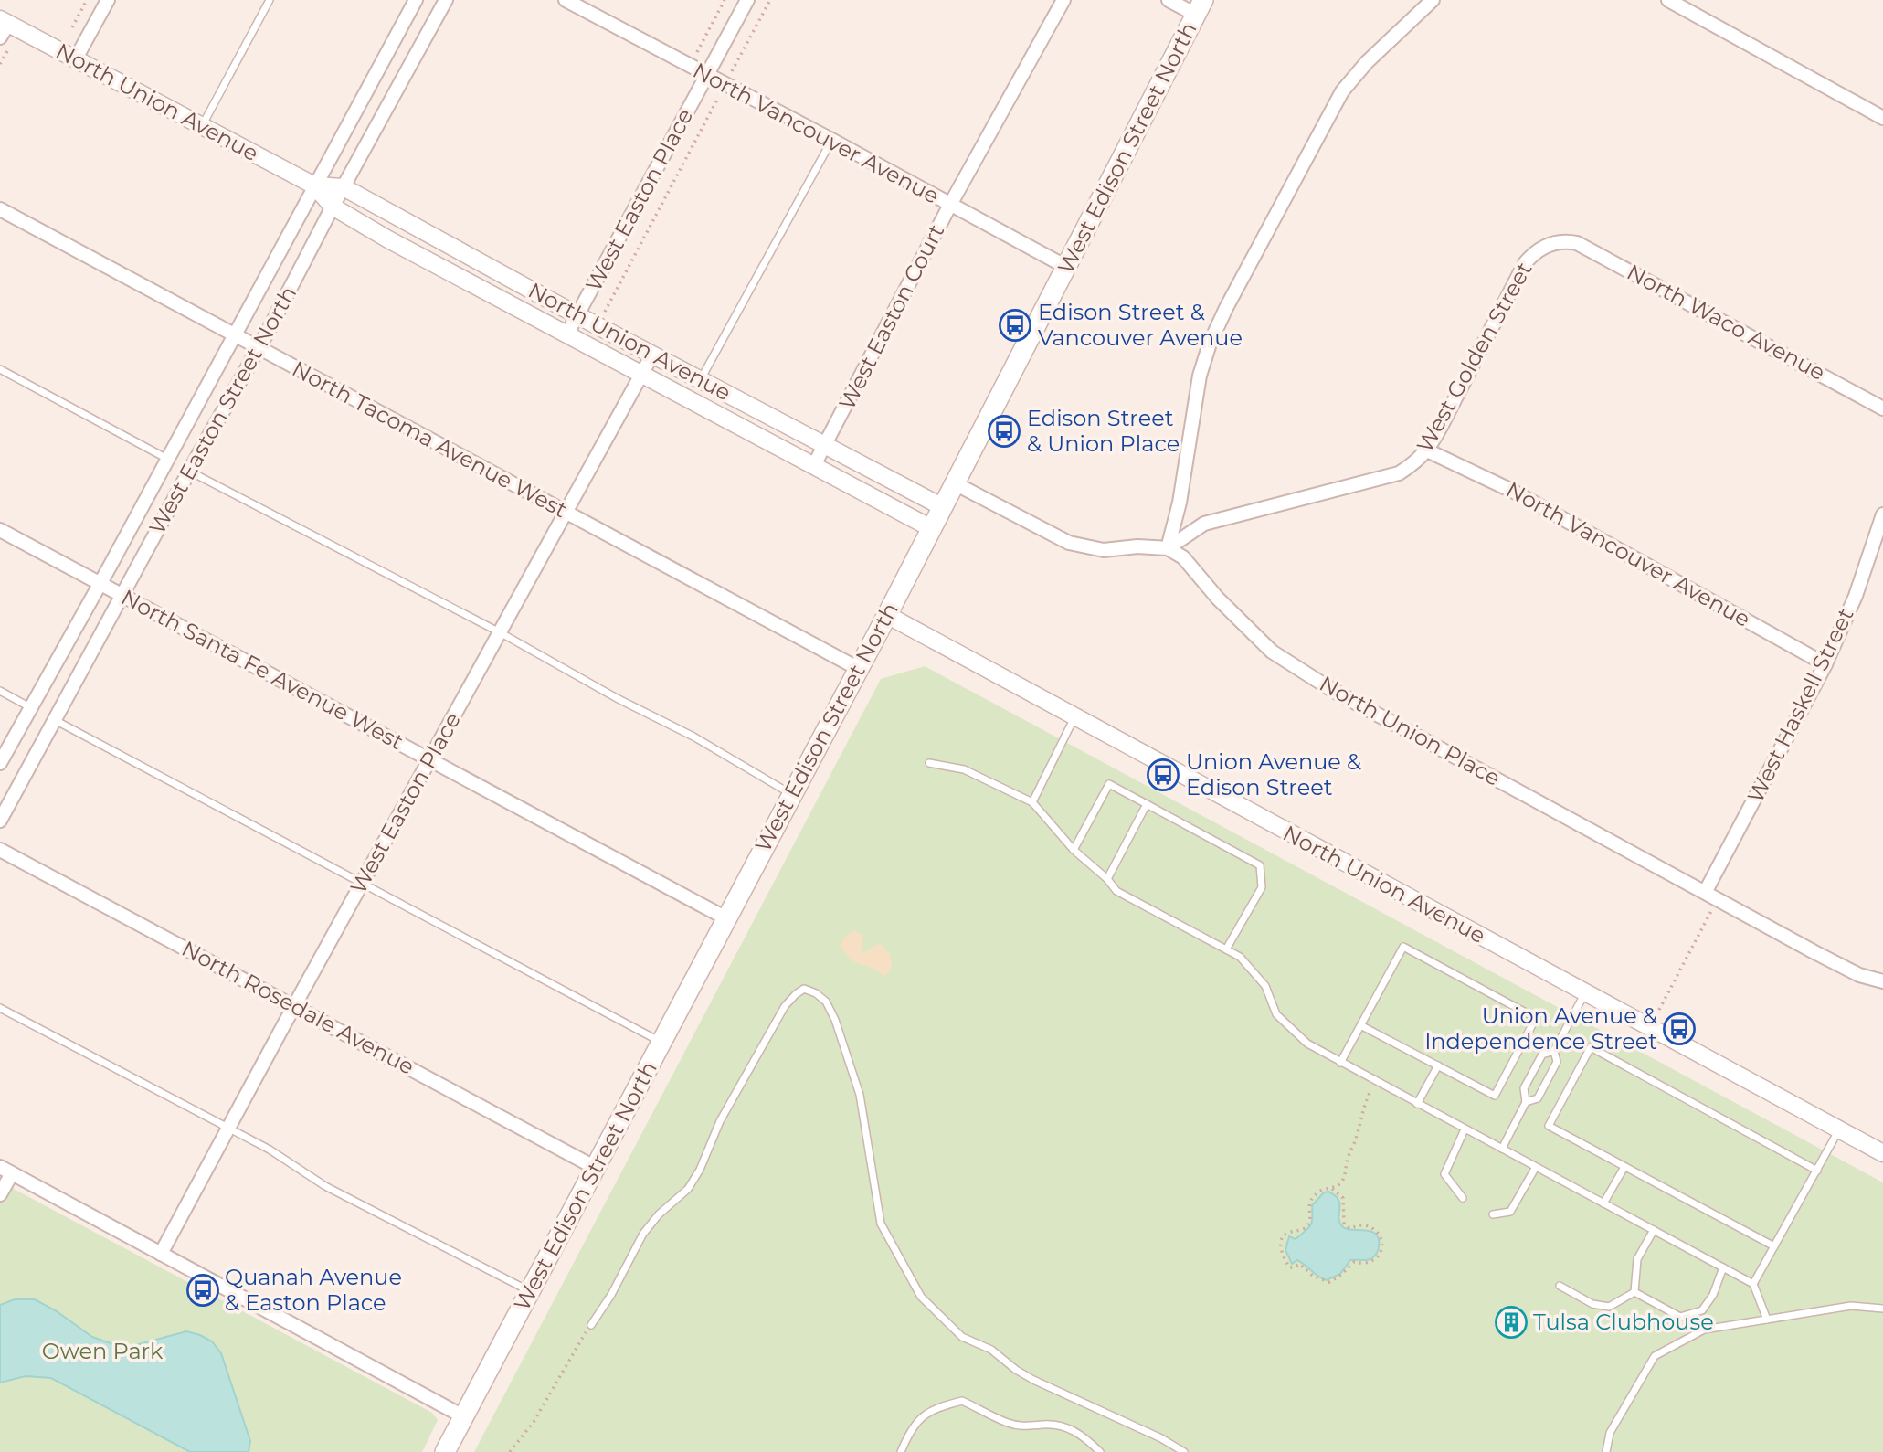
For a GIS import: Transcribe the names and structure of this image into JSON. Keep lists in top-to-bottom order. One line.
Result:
{"streets":{"main road":["West Edison Street North"],"street":["North Union Avenue","North Vancouver Avenue","West Easton Place","West Easton Court","North Waco Avenue","West Golden Street","West Easton Street North","North Tacoma Avenue West","North Santa Fe Avenue West","West Haskell Street","North Union Place","North Rosedale Avenue"]},"crossings":[["North Union Avenue","West Edison Street North"],["North Union Avenue","West Easton Place"],["North Union Avenue","West Easton Court"],["North Union Avenue","West Easton Street North"],["North Vancouver Avenue","West Edison Street North"],["North Vancouver Avenue","West Easton Place"],["North Vancouver Avenue","West Easton Court"],["North Vancouver Avenue","West Golden Street"],["North Vancouver Avenue","West Haskell Street"],["West Edison Street North","North Tacoma Avenue West"],["West Edison Street North","North Santa Fe Avenue West"],["West Edison Street North","North Rosedale Avenue"],["West Easton Place","North Tacoma Avenue West"],["West Easton Place","North Santa Fe Avenue West"],["West Easton Place","North Rosedale Avenue"],["North Waco Avenue","West Golden Street"],["West Golden Street","North Union Place"],["West Easton Street North","North Tacoma Avenue West"],["West Easton Street North","North Santa Fe Avenue West"],["West Haskell Street","North Union Place"]],"parks":["Owen Park"],"places":{"bus stop":["Edison Street & Vancouver Avenue","Edison Street & Union Place","Union Avenue & Edison Street","Union Avenue & Independence Street","Quanah Avenue & Easton Place"],"building":["Tulsa Clubhouse"]}}
